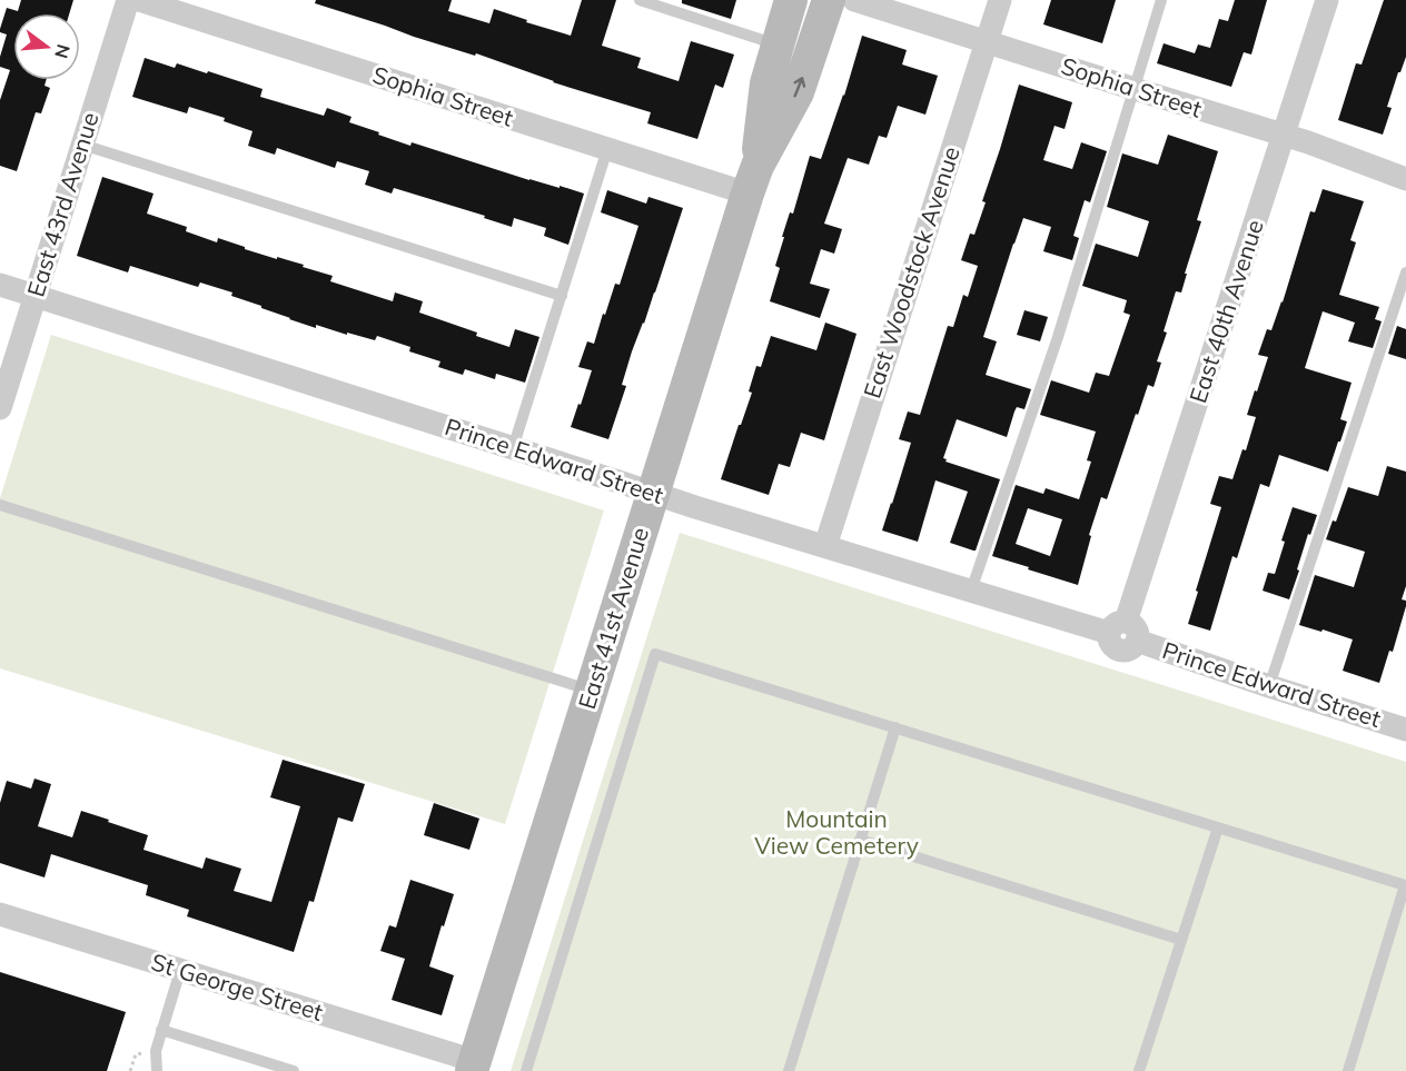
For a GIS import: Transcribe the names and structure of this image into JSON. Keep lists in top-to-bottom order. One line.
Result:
{"streets":{"main road":["East 41st Avenue"],"street":["Sophia Street","East 43rd Avenue","East Woodstock Avenue","East 40th Avenue","Prince Edward Street","St George Street"]},"crossings":[["Sophia Street","East Woodstock Avenue"],["Sophia Street","East 40th Avenue"],["Sophia Street","East 41st Avenue"],["East 43rd Avenue","Prince Edward Street"],["East Woodstock Avenue","Prince Edward Street"],["East 40th Avenue","Prince Edward Street"],["Prince Edward Street","East 41st Avenue"],["East 41st Avenue","St George Street"]],"parks":["Mountain View Cemetery"],"north":"right"}
